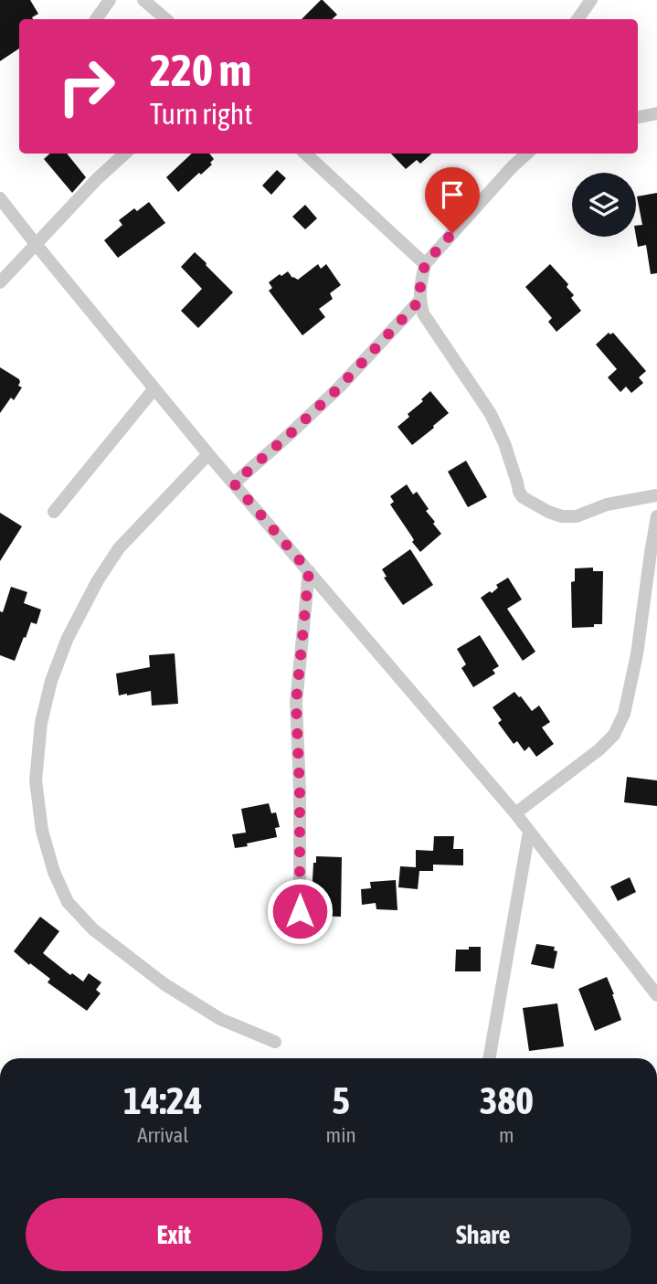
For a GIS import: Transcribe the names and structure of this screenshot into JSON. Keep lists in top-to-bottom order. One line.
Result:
{"page":{"turn":["220 m","Turn right"],"eta":["14:24","Arrival","5","min","380","m"],"buttons":["Exit","Share"]}}
